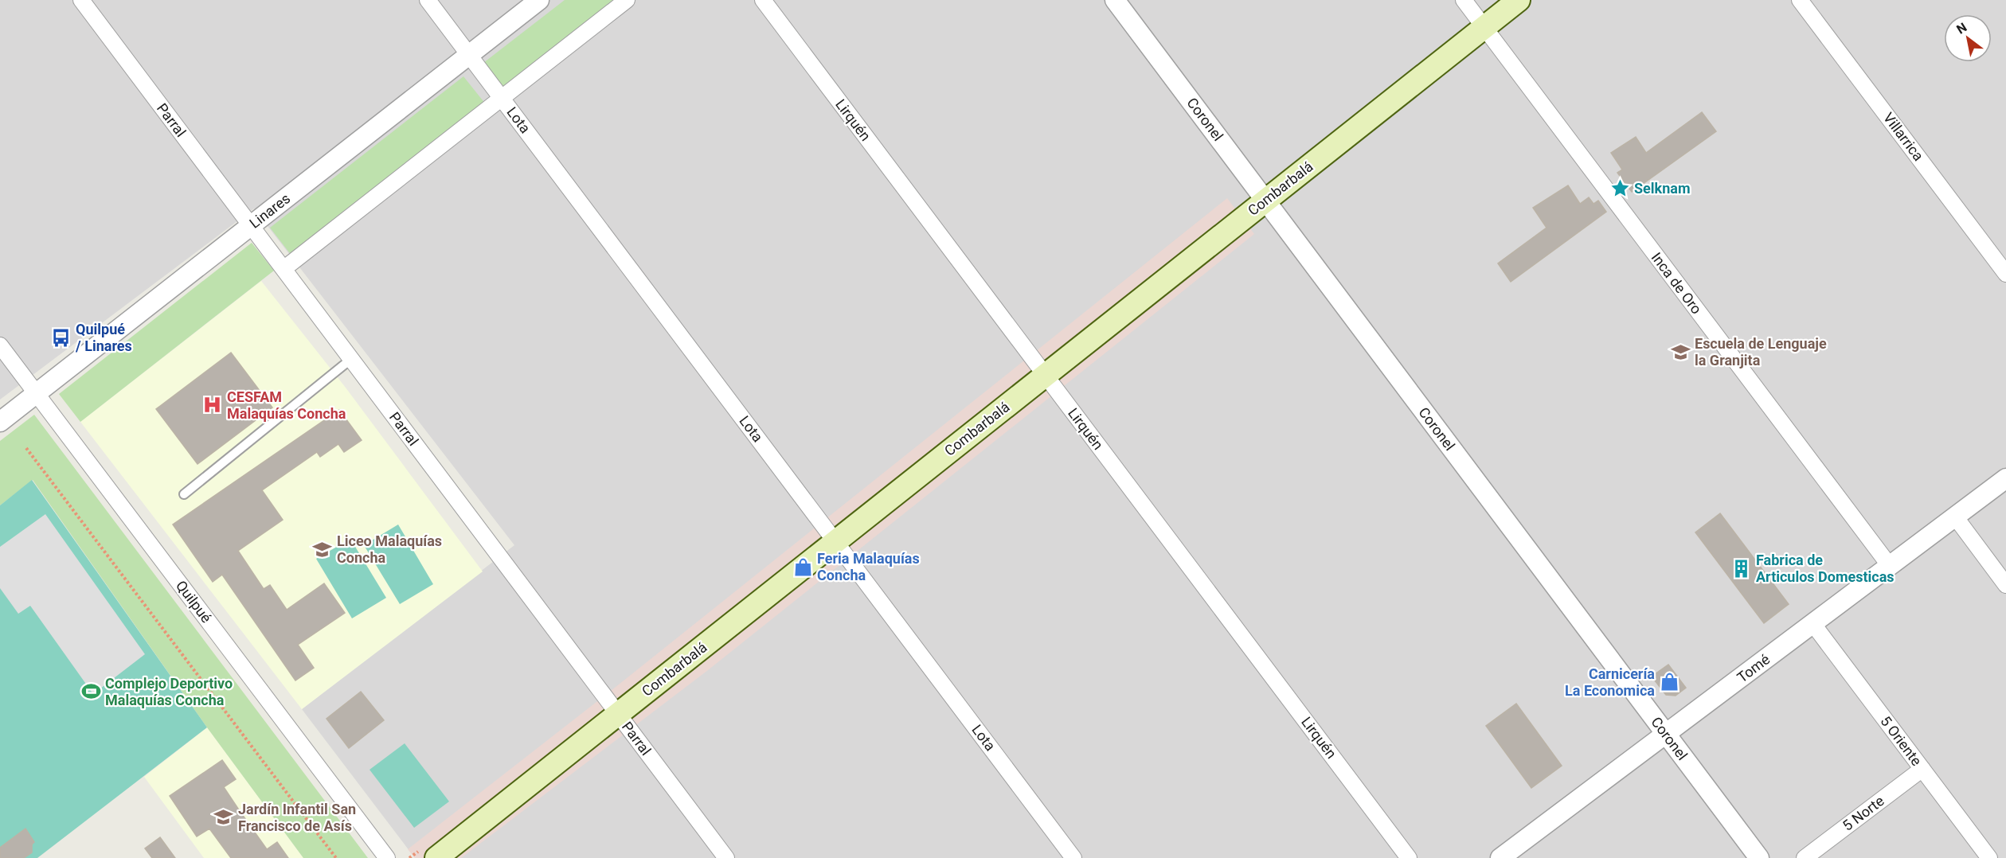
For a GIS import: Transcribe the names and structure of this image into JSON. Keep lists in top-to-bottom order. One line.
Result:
{"streets":{"main road":["Combarbalá"],"street":["Coronel","Parral","Lota","Lirquén","Villarrica","Linares","Inca de Oro","Quilpué","Tomé","5 Oriente","5 Norte"]},"crossings":[["Coronel","Combarbalá"],["Coronel","Tomé"],["Parral","Combarbalá"],["Parral","Linares"],["Lota","Combarbalá"],["Lota","Linares"],["Lirquén","Combarbalá"],["Combarbalá","Inca de Oro"],["Linares","Quilpué"],["Inca de Oro","Tomé"],["Tomé","5 Oriente"],["5 Oriente","5 Norte"]],"places":{"place":["Selknam"],"bus stop":["Quilpué / Linares"],"school or university":["Escuela de Lenguaje la Granjita","Liceo Malaquías Concha","Jardín Infantil San Francisco de Asís"],"hospital":["CESFAM Malaquías Concha"],"shop":["Feria Malaquías Concha","Carnicería La Economica"],"building":["Fabrica de Articulos Domesticas"],"sports":["Complejo Deportivo Malaquías Concha"]},"north":"top left"}
